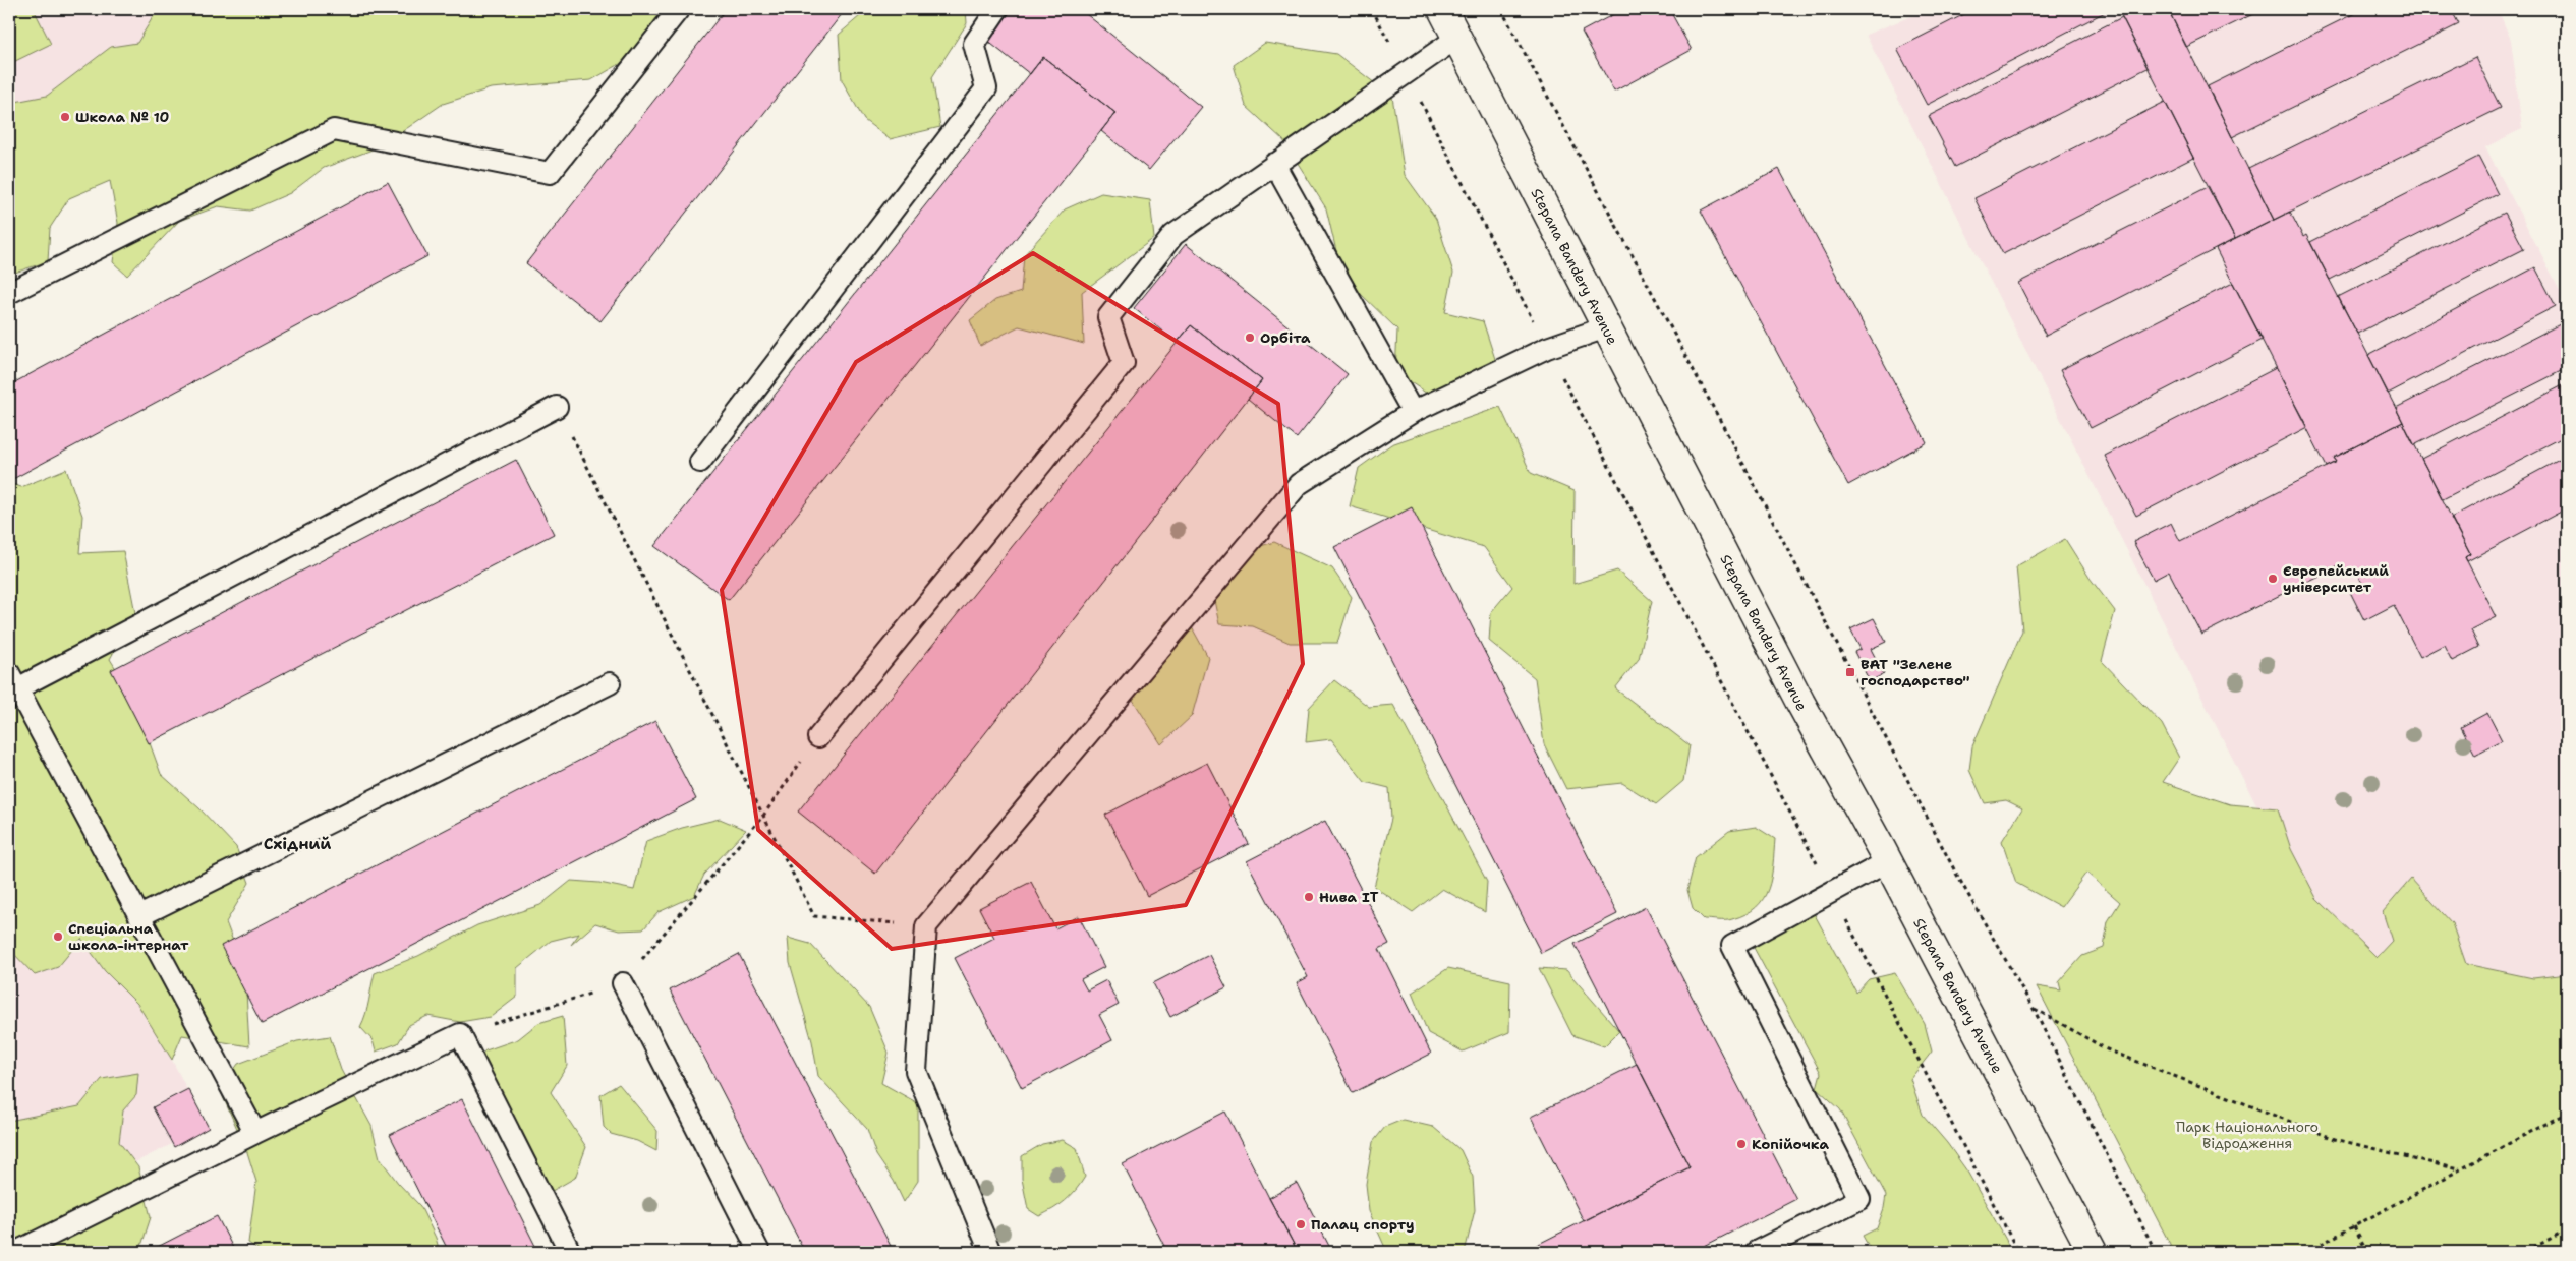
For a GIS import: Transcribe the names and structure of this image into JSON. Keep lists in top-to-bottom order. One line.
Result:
{"streets":{"main road":["Stepana Bandery Avenue"]},"districts":["Східний"],"parks":["Парк Національного Відродження"],"places":{"other":["Школа № 10","Орбіта","Європейський університет","Нива IT","Спеціальна школа-інтернат","Копійочка","Палац спорту"],"transit":["ВАТ \"Зелене господарство\""]}}
